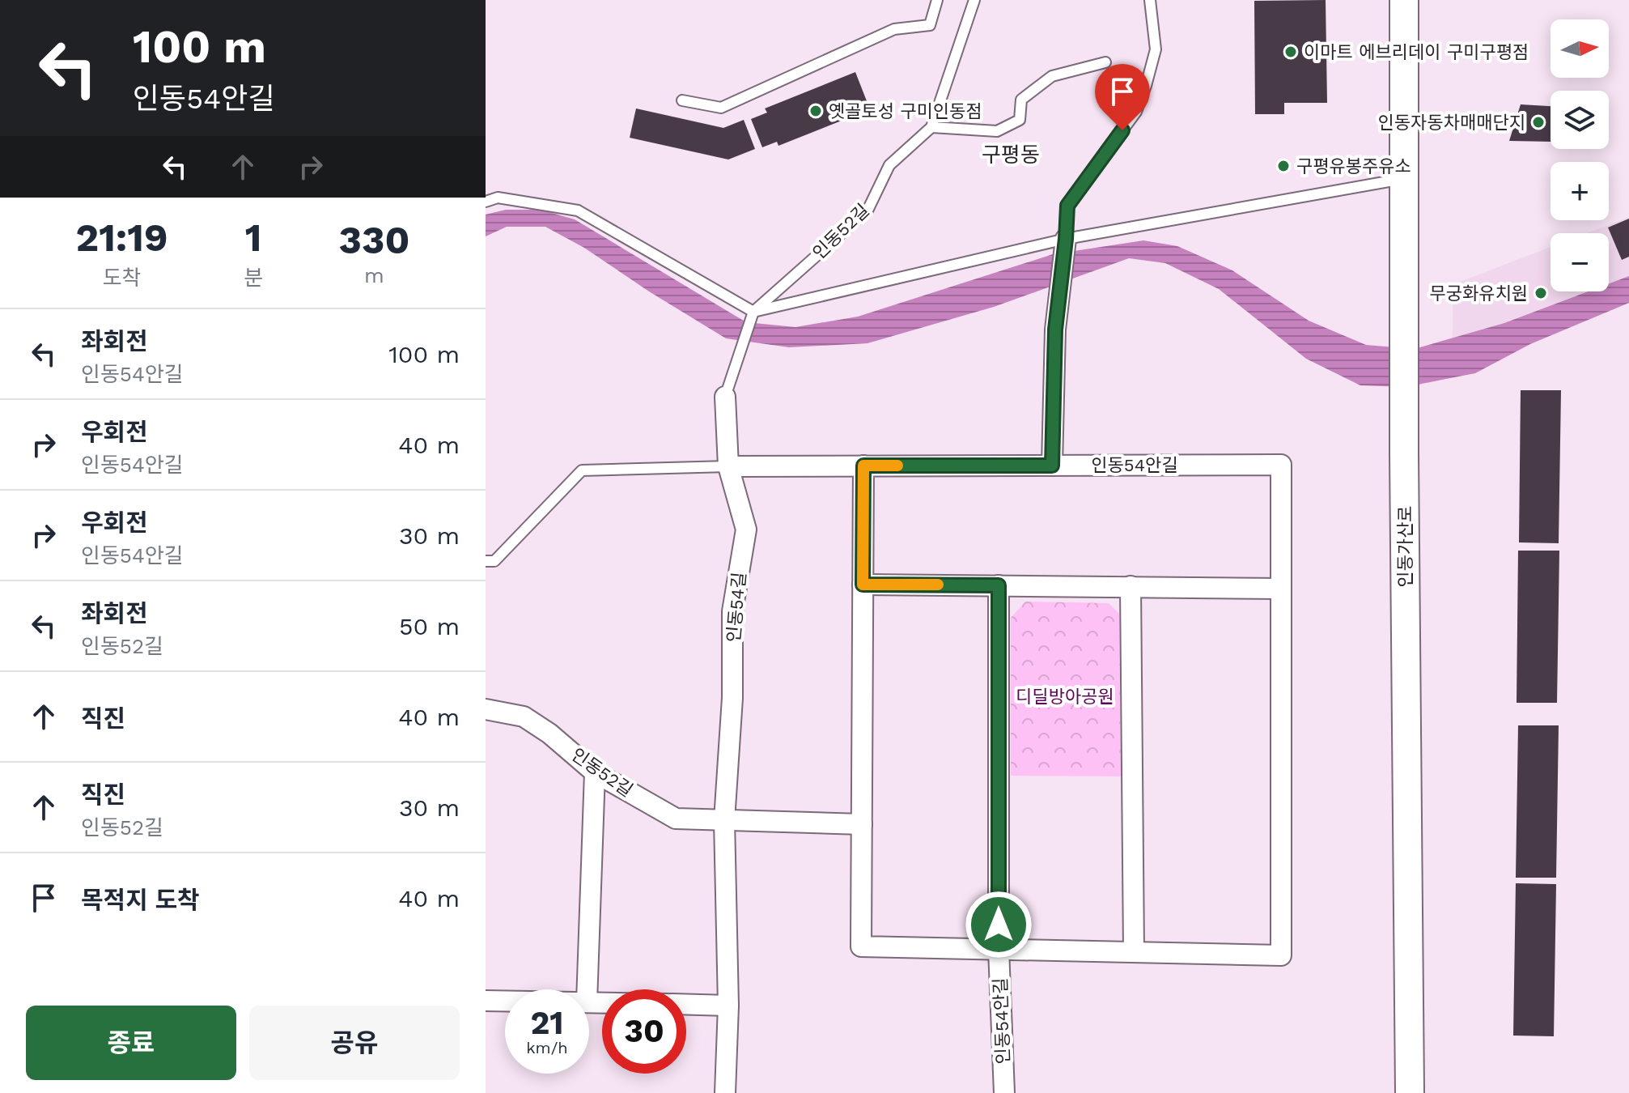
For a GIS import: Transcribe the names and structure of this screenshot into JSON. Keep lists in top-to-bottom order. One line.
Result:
{"streets":{"main road":["인동가산로"],"street":["인동52길","인동54안길","인동54길"]},"crossings":[["인동52길","인동54길"],["인동54안길","인동54길"]],"districts":["구평동"],"parks":["디딜방아공원"],"places":["이마트 에브리데이 구미구평점","옛골토성 구미인동점","인동자동차매매단지","구평유봉주유소","무궁화유치원"],"north":"right","page":{"turn":["100 m","인동54안길"],"map_buttons":["+","−"],"eta":["21:19","도착","1","분","330","m"],"list":[{"name":"좌회전","note":"인동54안길","value":"100 m"},{"name":"우회전","note":"인동54안길","value":"40 m"},{"name":"우회전","note":"인동54안길","value":"30 m"},{"name":"좌회전","note":"인동52길","value":"50 m"},{"name":"직진","value":"40 m"},{"name":"직진","note":"인동52길","value":"30 m"},{"name":"목적지 도착","value":"40 m"}],"speed":"21 km/h","limit":"30","buttons":["종료","공유"]}}
